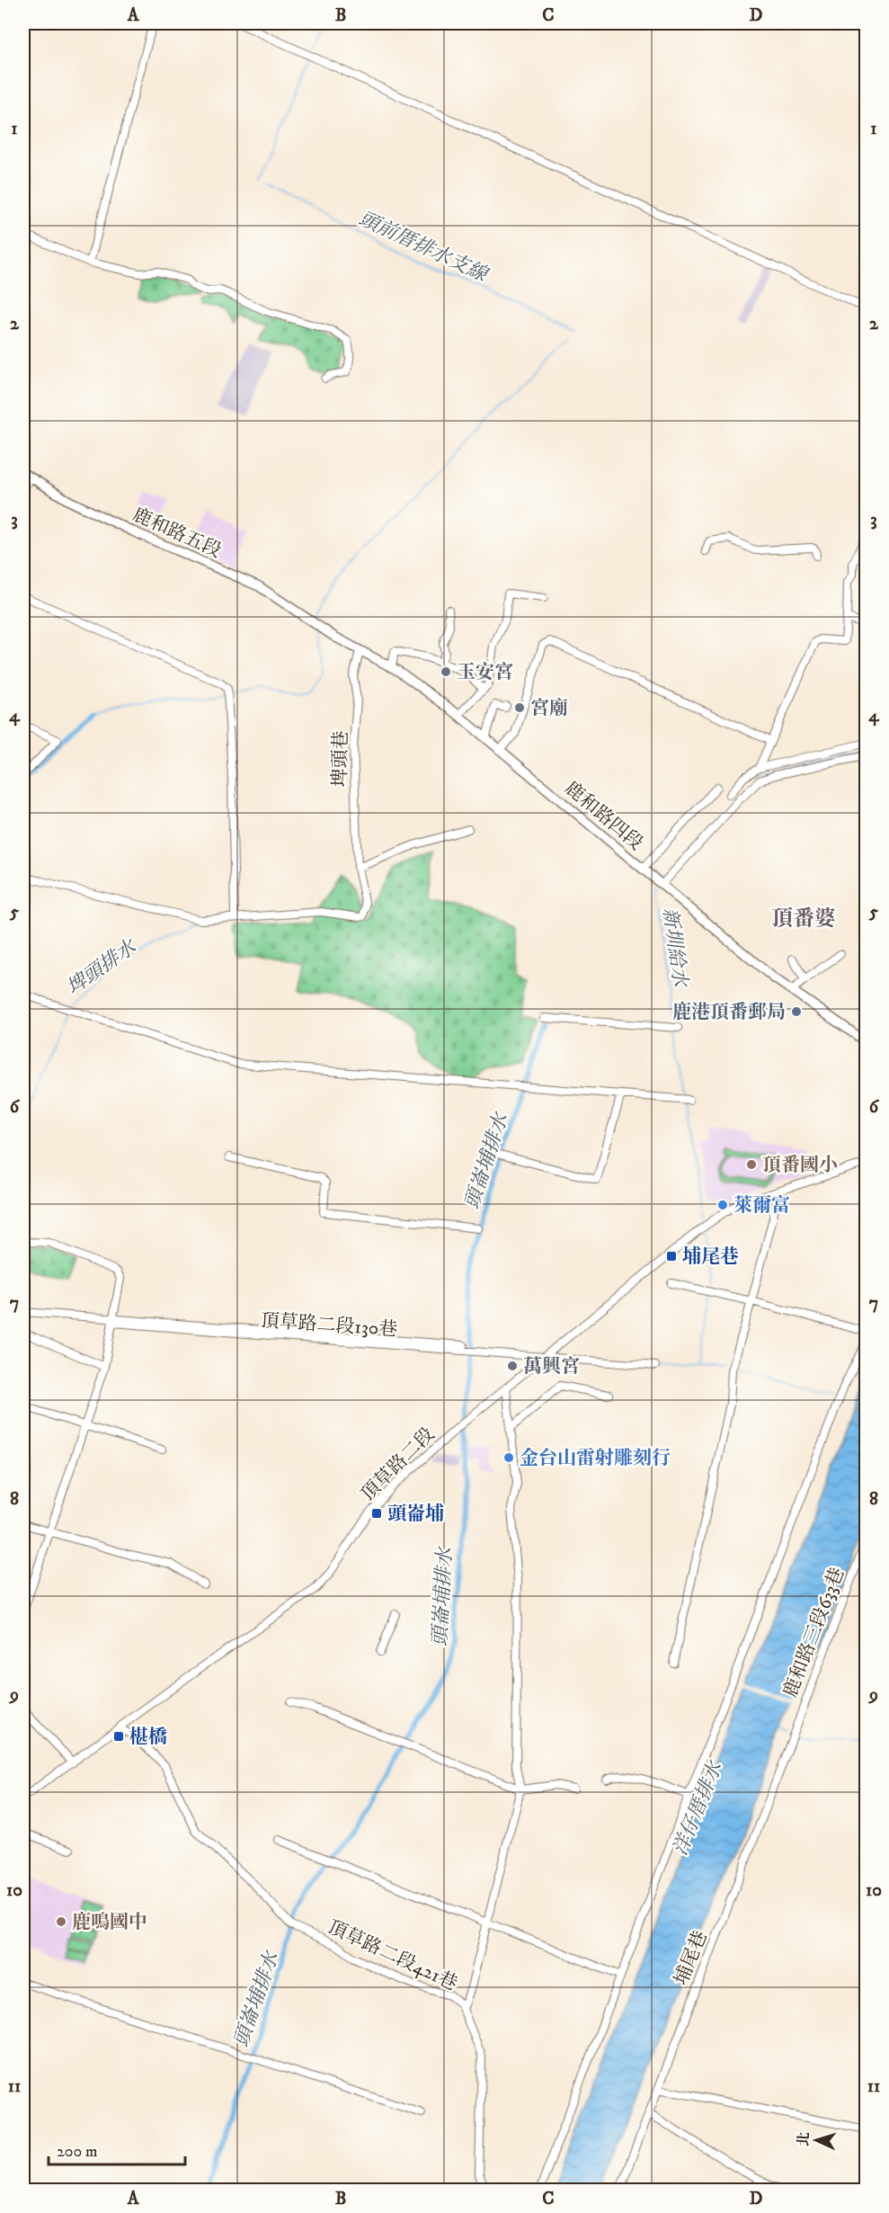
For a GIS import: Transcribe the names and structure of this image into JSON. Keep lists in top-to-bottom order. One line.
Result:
{"streets":{"main road":["鹿和路五段","鹿和路四段"],"street":["埤頭巷","頂草路二段130巷","頂草路二段","鹿和路三段633巷","頂草路二段421巷","埔尾巷"]},"crossings":[["鹿和路五段","鹿和路四段"],["埤頭巷","鹿和路四段"],["頂草路二段130巷","頂草路二段"],["頂草路二段","頂草路二段421巷"],["鹿和路三段633巷","埔尾巷"]],"districts":["頂番婆"],"water":["頭前厝排水支線","新圳給水","埤頭排水","頭崙埔排水","洋仔厝排水"],"places":{"other":["玉安宮","宮廟","鹿港頂番郵局","頂番國小","萊爾富","萬興宮","金台山雷射雕刻行","鹿鳴國中"],"transit":["埔尾巷","頭崙埔","椹橋"]},"scale_bar":"200 m","north":"left","grid":{"columns":["A","B","C","D"],"rows":["1","2","3","4","5","6","7","8","9","10","11"]}}
